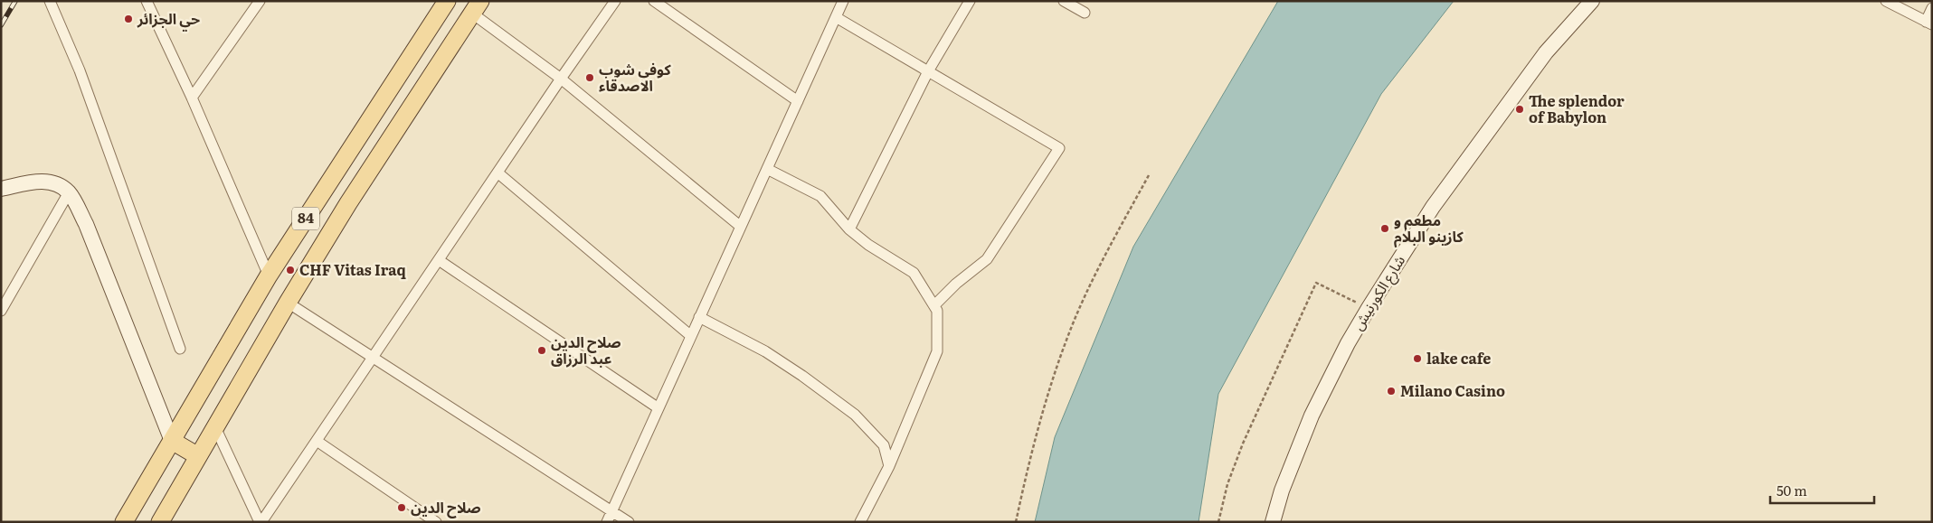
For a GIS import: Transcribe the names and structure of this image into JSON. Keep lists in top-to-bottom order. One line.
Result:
{"streets":{"main road":["84"],"street":["شارع الكورنيش"]},"places":["حي الجزائر","كوفي شوب الاصدقاء","The splendor of Babylon","مطعم و كازينو البلام","CHF Vitas Iraq","صلاح الدين عبد الرزاق","lake cafe","Milano Casino","صلاح الدين"],"scale_bar":"50 m"}
